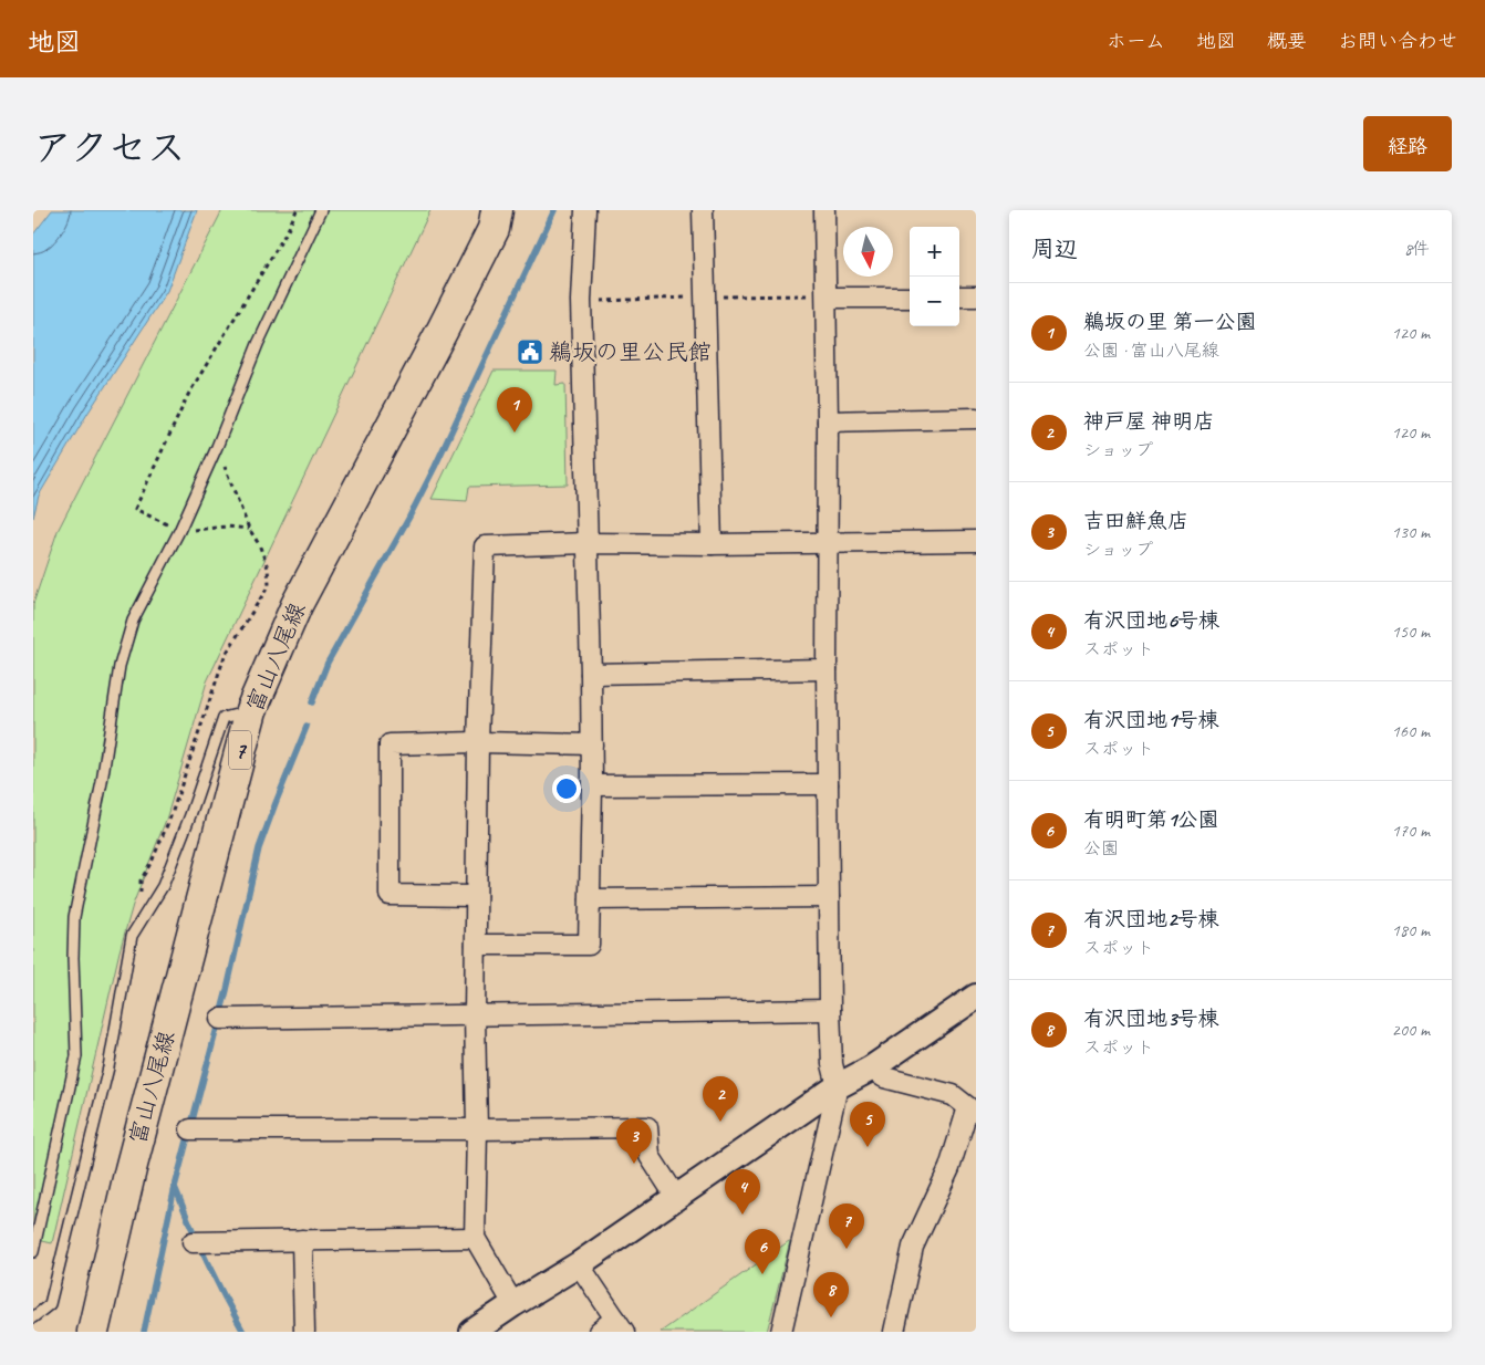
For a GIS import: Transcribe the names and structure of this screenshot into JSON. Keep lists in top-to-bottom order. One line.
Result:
{"streets":{"main road":["富山八尾線","7"]},"places":{"public building":["鵜坂の里公民館"]},"north":"bottom","page":{"header":"地図","nav":["ホーム","地図","概要","お問い合わせ"],"title":"アクセス","buttons":"経路","heading":["周辺","8件"],"map_buttons":["+","−"],"list":[{"mark":"1","name":"鵜坂の里 第一公園","note":"公園 · 富山八尾線","value":"120 m"},{"mark":"2","name":"神戸屋 神明店","note":"ショップ","value":"120 m"},{"mark":"3","name":"吉田鮮魚店","note":"ショップ","value":"130 m"},{"mark":"4","name":"有沢団地6号棟","note":"スポット","value":"150 m"},{"mark":"5","name":"有沢団地1号棟","note":"スポット","value":"160 m"},{"mark":"6","name":"有明町第1公園","note":"公園","value":"170 m"},{"mark":"7","name":"有沢団地2号棟","note":"スポット","value":"180 m"},{"mark":"8","name":"有沢団地3号棟","note":"スポット","value":"200 m"}],"pins":["1","2","5","3","4","7","6","8"]}}
